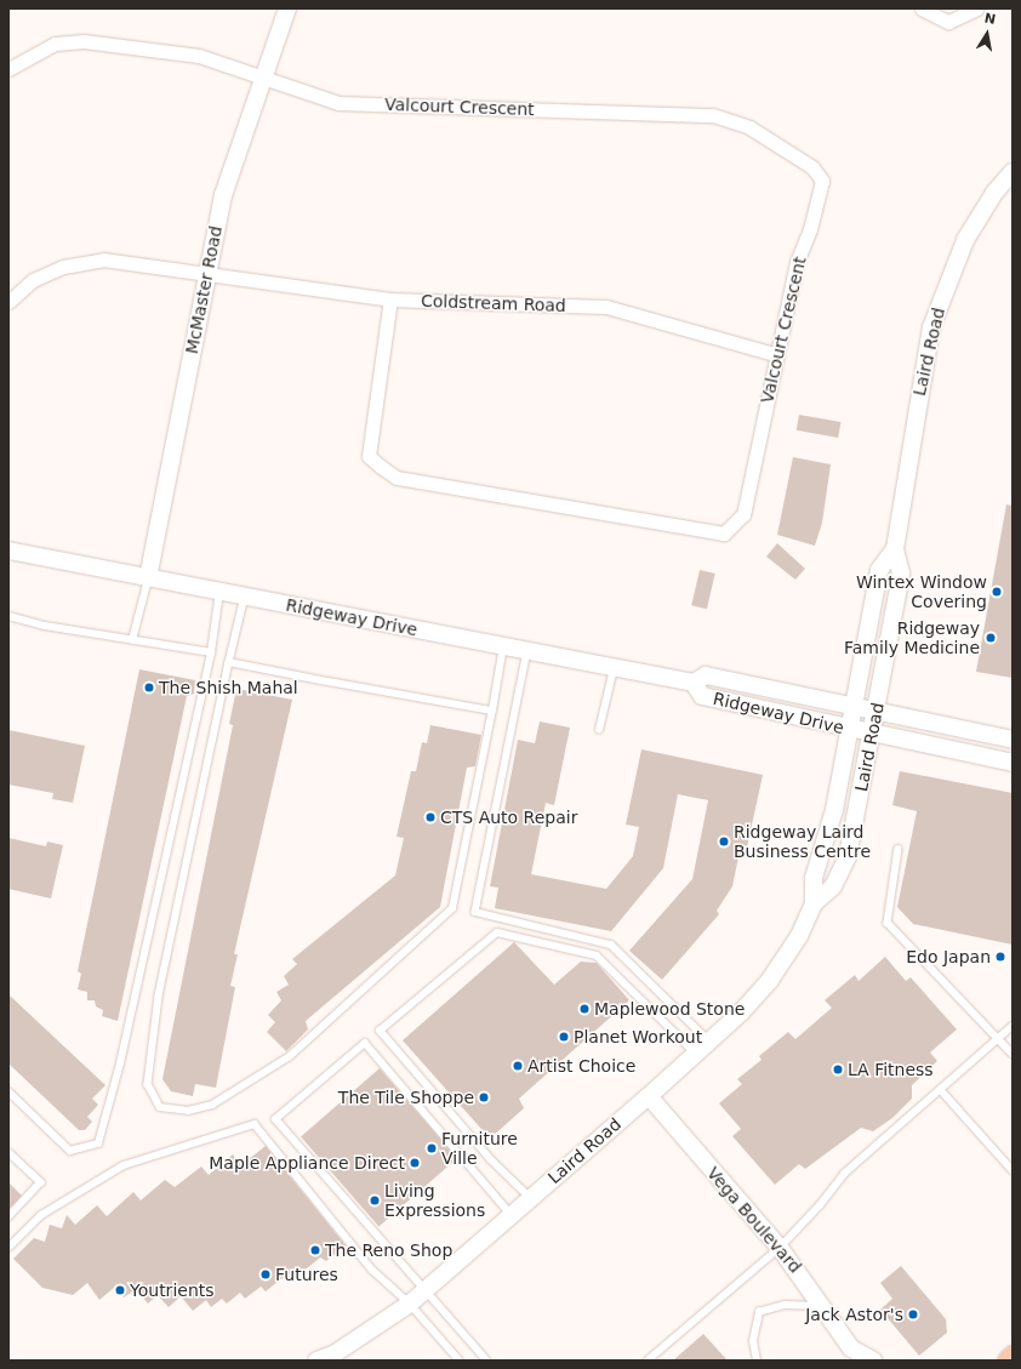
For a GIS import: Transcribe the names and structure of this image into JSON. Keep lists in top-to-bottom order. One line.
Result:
{"streets":{"street":["Valcourt Crescent","McMaster Road","Coldstream Road","Laird Road","Ridgeway Drive","Vega Boulevard"]},"crossings":[["Valcourt Crescent","McMaster Road"],["Valcourt Crescent","Coldstream Road"],["McMaster Road","Coldstream Road"],["McMaster Road","Ridgeway Drive"],["Laird Road","Ridgeway Drive"],["Laird Road","Vega Boulevard"]],"places":["Wintex Window Covering","Ridgeway Family Medicine","The Shish Mahal","CTS Auto Repair","Ridgeway Laird Business Centre","Edo Japan","Maplewood Stone","Planet Workout","Artist Choice","LA Fitness","The Tile Shoppe","Furniture Ville","Maple Appliance Direct","Living Expressions","The Reno Shop","Futures","Youtrients","Jack Astor's"],"north":"top"}
